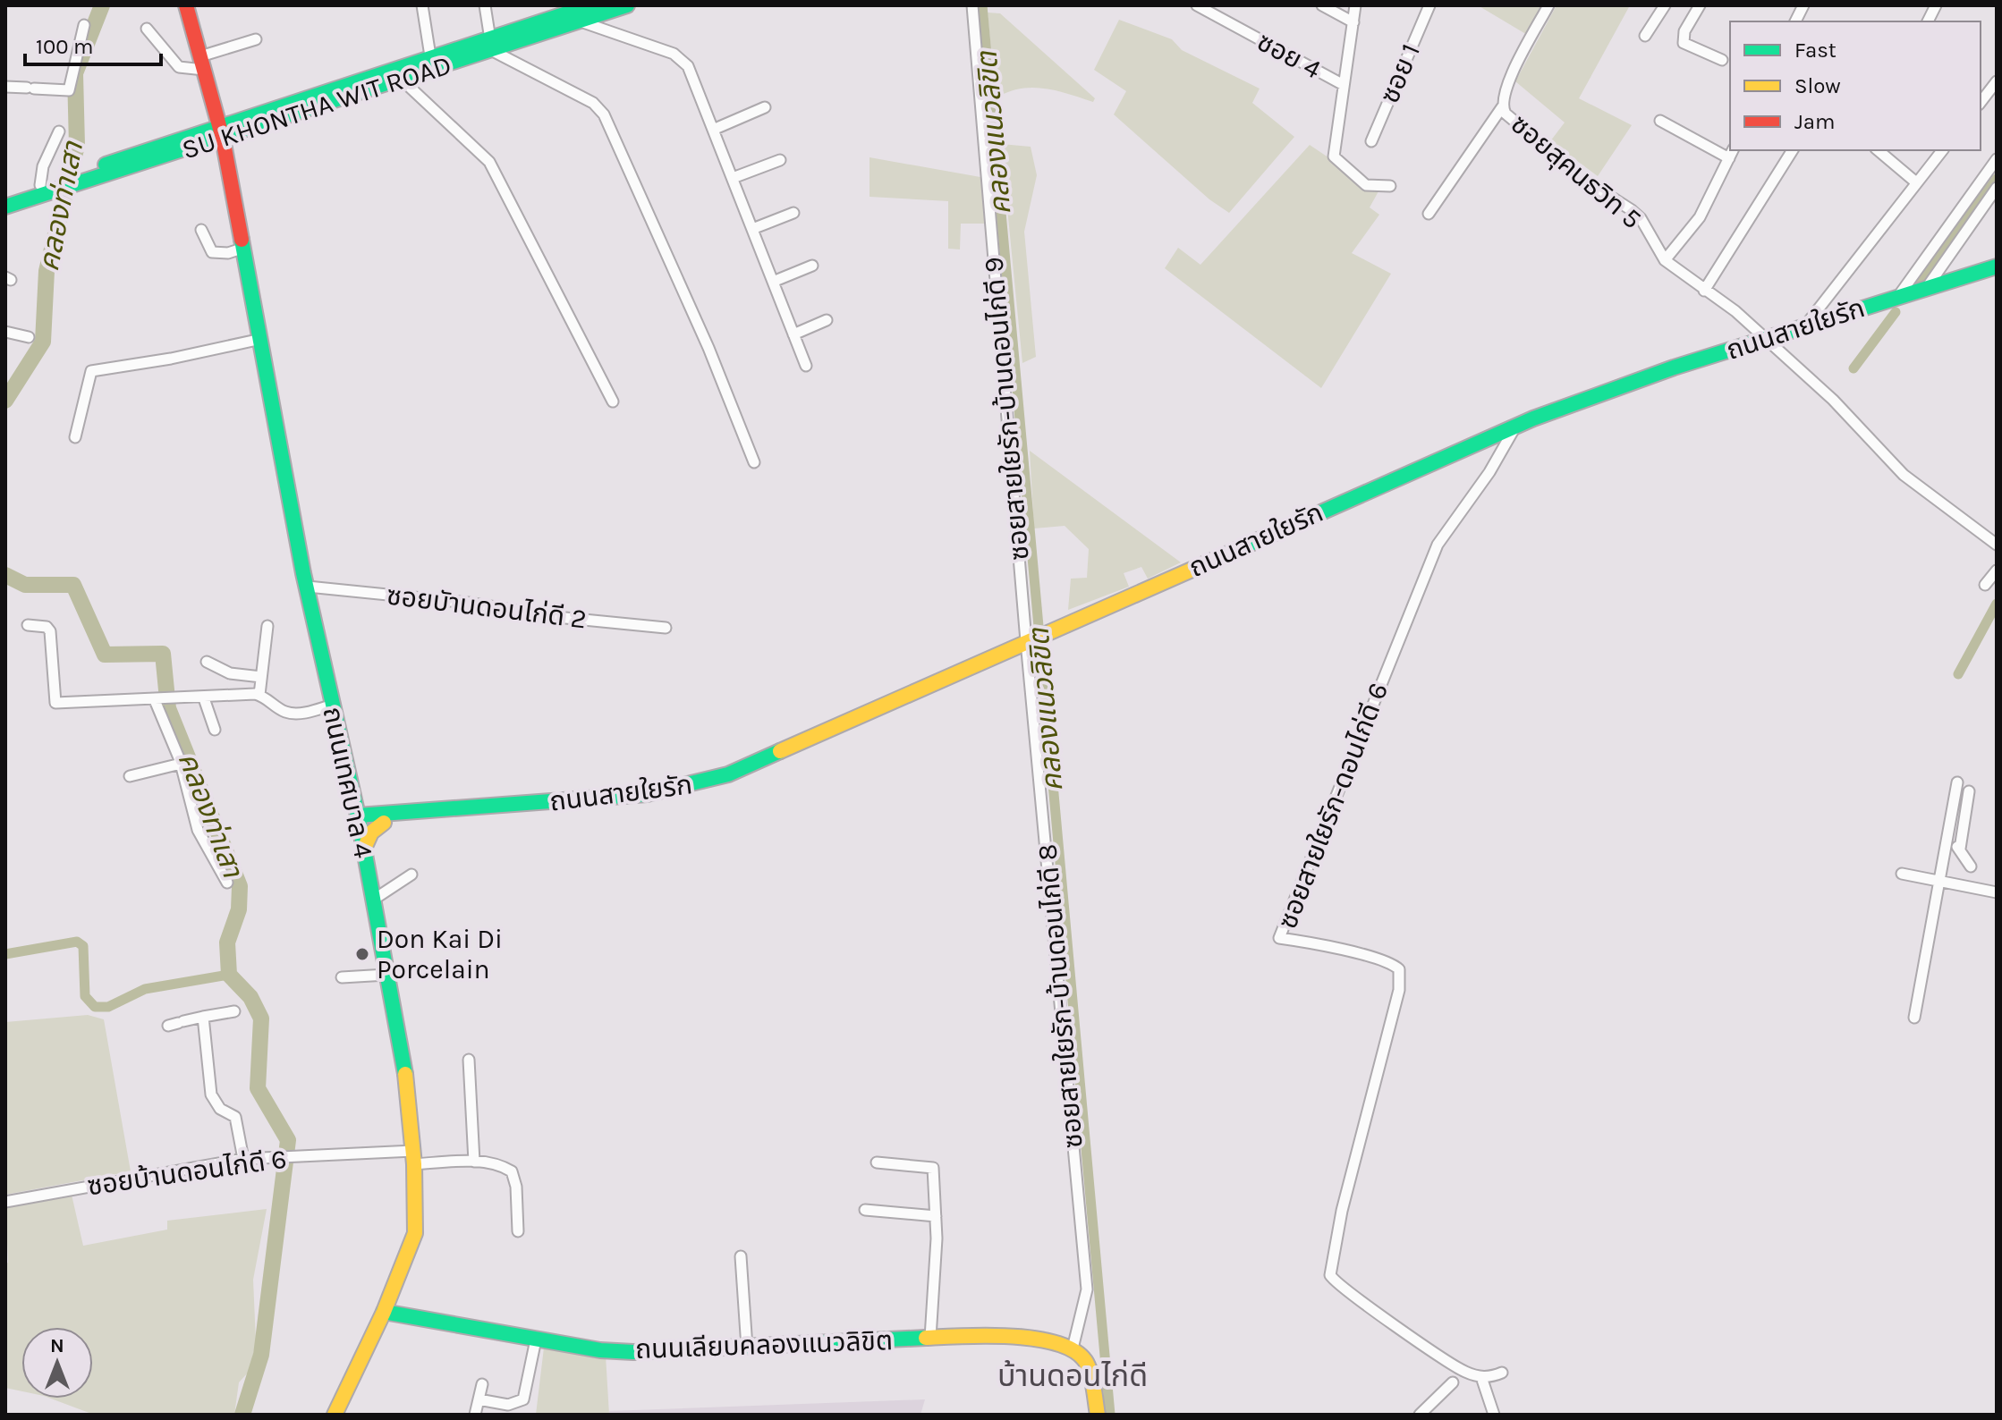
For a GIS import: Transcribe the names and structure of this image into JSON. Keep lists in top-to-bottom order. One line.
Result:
{"streets":{"street":["ซอย 4","ซอย 1","SU KHONTHA WIT ROAD","ซอยสุคนธวิท 5","ถนนสายใยรัก","ซอยสายใยรัก-บ้านดอนไก่ดี 9","ซอยบัานดอนไก่ดี 2","ถนนเทศบาล 4","ซอยสายใยรัก-ดอนไก่ดี 6","ซอยสายใยรัก-บ้านดอนไก่ดี 8","ซอยบ้านดอนไก่ดี 6","ถนนเลียบคลองแนวลิขิต"]},"crossings":[["SU KHONTHA WIT ROAD","ถนนเทศบาล 4"],["ซอยสุคนธวิท 5","ถนนสายใยรัก"],["ถนนสายใยรัก","ซอยสายใยรัก-บ้านดอนไก่ดี 9"],["ถนนสายใยรัก","ถนนเทศบาล 4"],["ถนนสายใยรัก","ซอยสายใยรัก-ดอนไก่ดี 6"],["ถนนสายใยรัก","ซอยสายใยรัก-บ้านดอนไก่ดี 8"],["ซอยสายใยรัก-บ้านดอนไก่ดี 9","ซอยสายใยรัก-บ้านดอนไก่ดี 8"],["ซอยบัานดอนไก่ดี 2","ถนนเทศบาล 4"],["ถนนเทศบาล 4","ซอยบ้านดอนไก่ดี 6"],["ถนนเทศบาล 4","ถนนเลียบคลองแนวลิขิต"],["ซอยสายใยรัก-บ้านดอนไก่ดี 8","ถนนเลียบคลองแนวลิขิต"]],"districts":["บ้านดอนไก่ดี"],"water":["คลองแนวลิขิต","คลองท่าเสา"],"places":["Don Kai Di Porcelain"],"legend":["Fast","Slow","Jam"],"scale_bar":"100 m","north":"top"}
